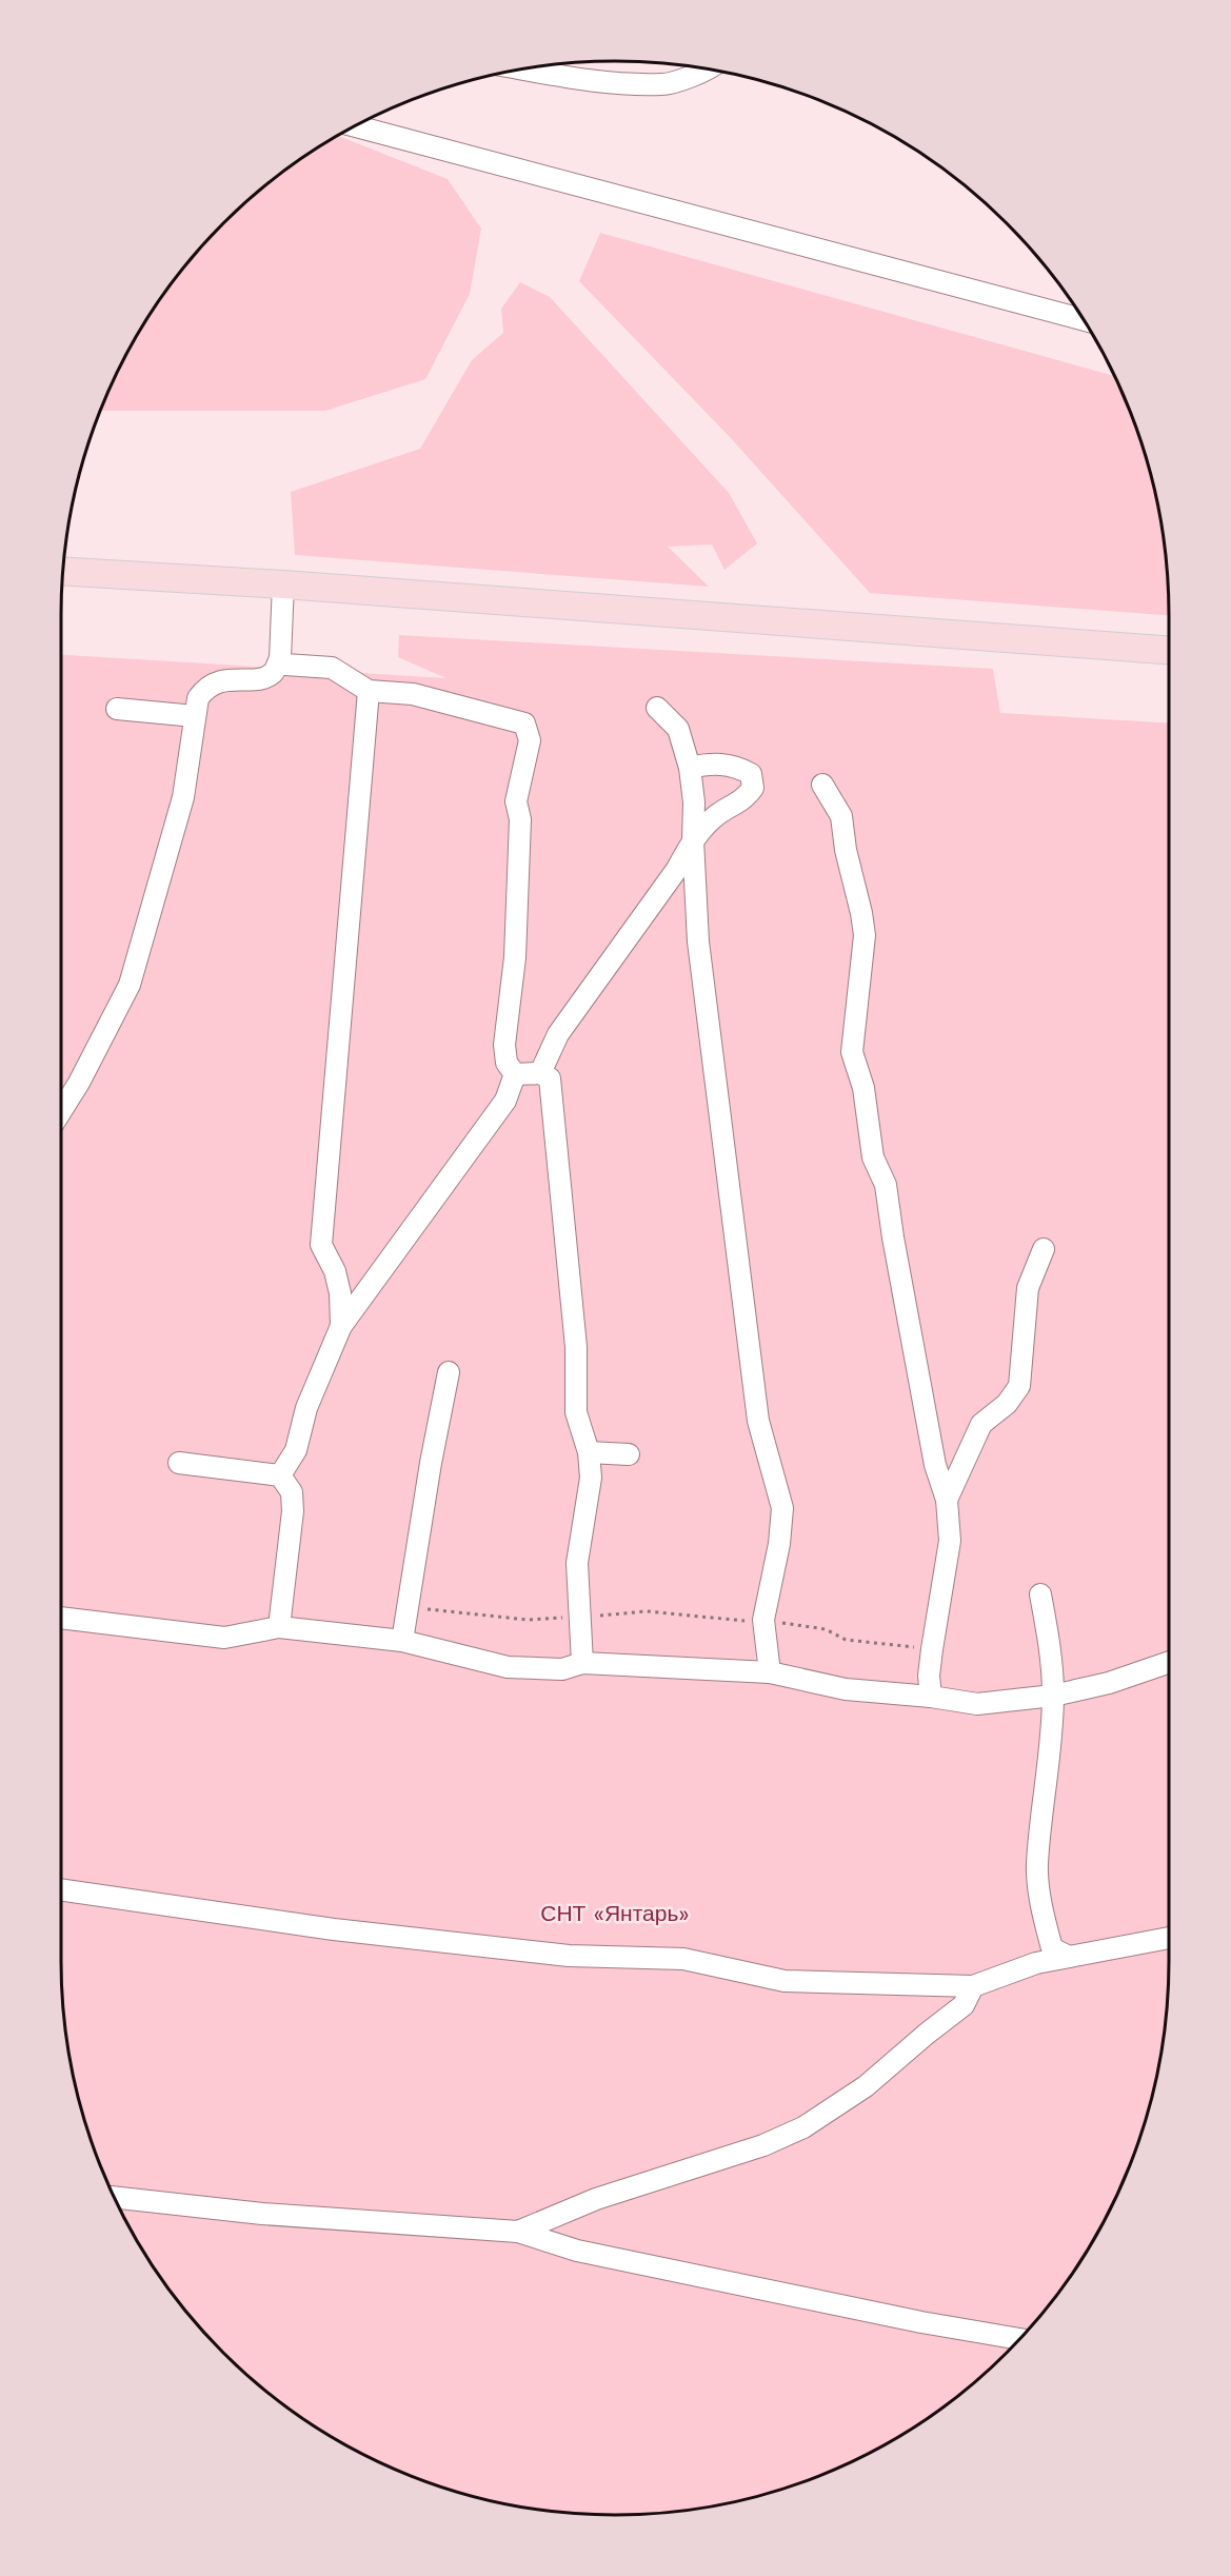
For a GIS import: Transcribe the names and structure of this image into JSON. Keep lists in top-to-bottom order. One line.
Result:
{"parks":["СНТ «Янтарь»"]}
